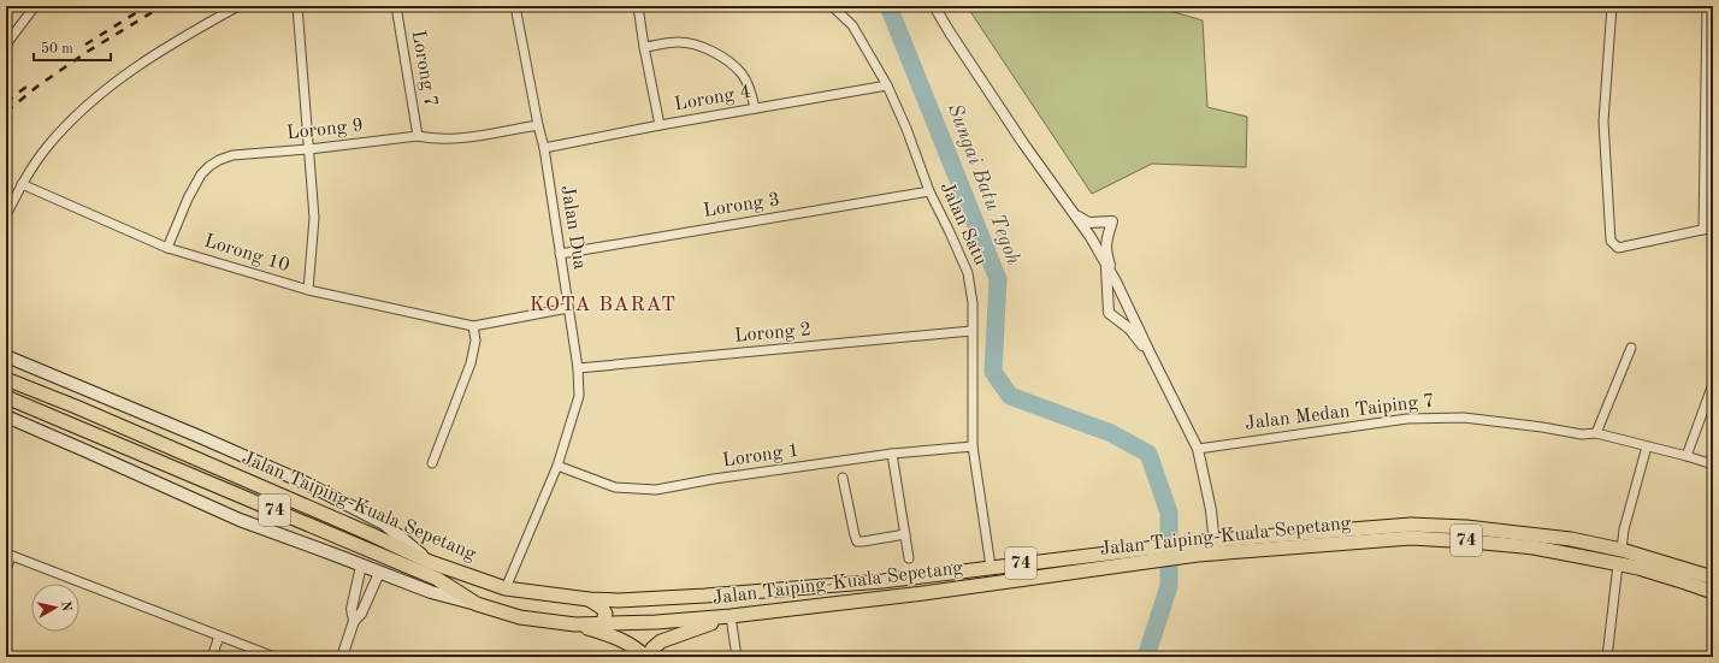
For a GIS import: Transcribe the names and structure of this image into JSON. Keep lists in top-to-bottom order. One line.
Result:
{"streets":{"main road":["Jalan Taiping-Kuala Sepetang","74"],"street":["Lorong 7","Lorong 4","Lorong 9","Lorong 3","Jalan Satu","Jalan Dua","Lorong 10","Lorong 2","Jalan Medan Taiping 7","Lorong 1"]},"crossings":[["Lorong 7","Lorong 9"],["Lorong 4","Jalan Satu"],["Lorong 4","Jalan Dua"],["Lorong 9","Jalan Dua"],["Lorong 9","Lorong 10"],["Lorong 3","Jalan Satu"],["Lorong 3","Jalan Dua"],["Jalan Satu","Lorong 2"],["Jalan Satu","Lorong 1"],["Jalan Satu","Jalan Taiping-Kuala Sepetang"],["Jalan Dua","Lorong 10"],["Jalan Dua","Lorong 2"],["Jalan Dua","Lorong 1"],["Jalan Dua","Jalan Taiping-Kuala Sepetang"]],"districts":["KOTA BARAT"],"water":["Sungai Batu Tegoh"],"scale_bar":"50 m","north":"right"}
